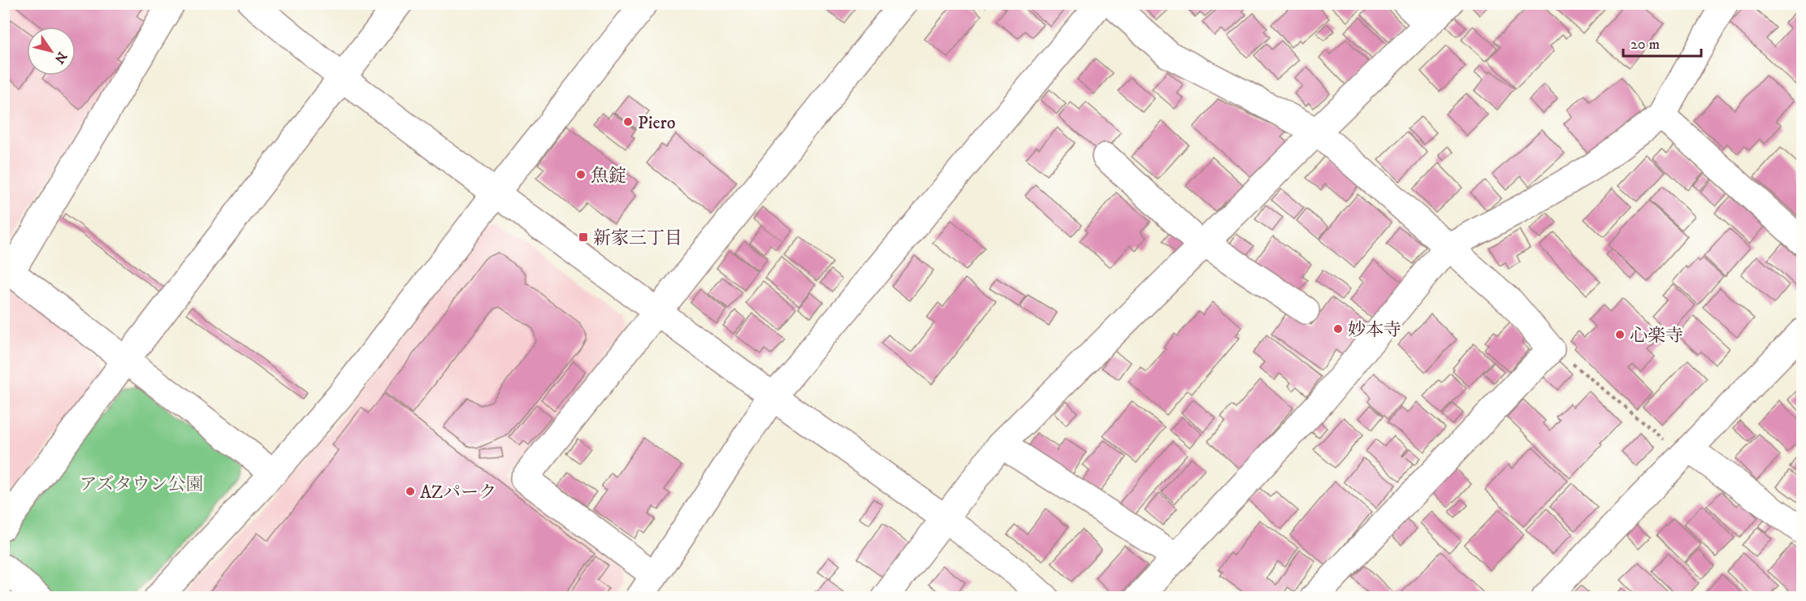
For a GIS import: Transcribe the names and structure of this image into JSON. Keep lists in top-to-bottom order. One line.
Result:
{"parks":["アズタウン公園"],"places":{"other":["Piero","魚錠","妙本寺","心楽寺","AZパーク"],"transit":["新家三丁目"]},"scale_bar":"20 m","north":"bottom right"}
